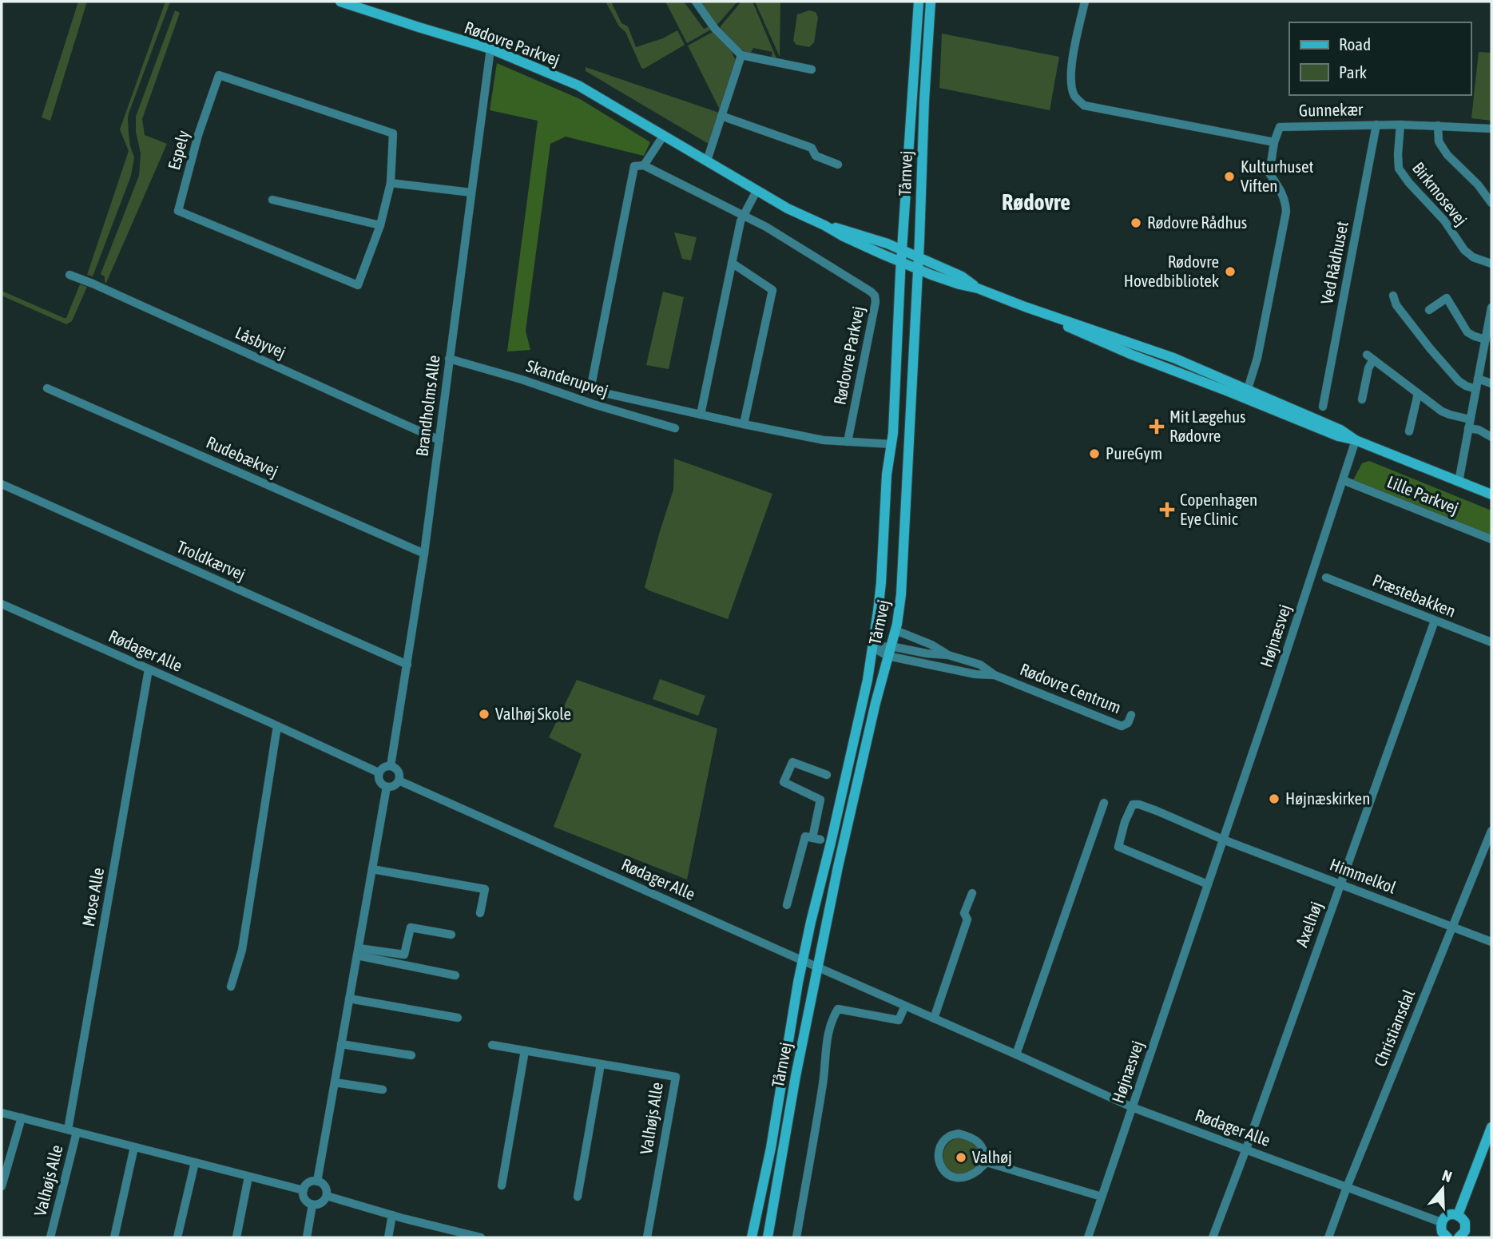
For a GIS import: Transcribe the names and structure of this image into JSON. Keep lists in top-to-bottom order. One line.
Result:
{"streets":{"street":["Rødovre Parkvej","Gunnekær","Espely","Tårnvej","Birkmosevej","Ved Rådhuset","Låsbyvej","Skanderupvej","Brandholms Alle","Rudebækvej","Lille Parkvej","Troldkærvej","Præstebakken","Højnæsvej","Rødager Alle","Rødovre Centrum","Himmelkol","Mose Alle","Axelhøj","Christiansdal","Valhøjs Alle"]},"crossings":[["Rødovre Parkvej","Tårnvej"],["Rødovre Parkvej","Brandholms Alle"],["Rødovre Parkvej","Højnæsvej"],["Gunnekær","Birkmosevej"],["Gunnekær","Ved Rådhuset"],["Tårnvej","Rødager Alle"],["Tårnvej","Rødovre Centrum"],["Låsbyvej","Brandholms Alle"],["Skanderupvej","Brandholms Alle"],["Brandholms Alle","Rudebækvej"],["Brandholms Alle","Troldkærvej"],["Brandholms Alle","Rødager Alle"],["Lille Parkvej","Højnæsvej"],["Præstebakken","Axelhøj"],["Højnæsvej","Rødager Alle"],["Højnæsvej","Himmelkol"],["Rødager Alle","Mose Alle"],["Rødager Alle","Axelhøj"],["Rødager Alle","Christiansdal"],["Himmelkol","Axelhøj"],["Himmelkol","Christiansdal"],["Mose Alle","Valhøjs Alle"]],"districts":["Rødovre"],"places":{"other":["Kulturhuset Viften","Rødovre Rådhus","Rødovre Hovedbibliotek","PureGym","Valhøj Skole","Højnæskirken","Valhøj"],"health":["Mit Lægehus Rødovre","Copenhagen Eye Clinic"]},"legend":["Road","Park"],"north":"top"}
